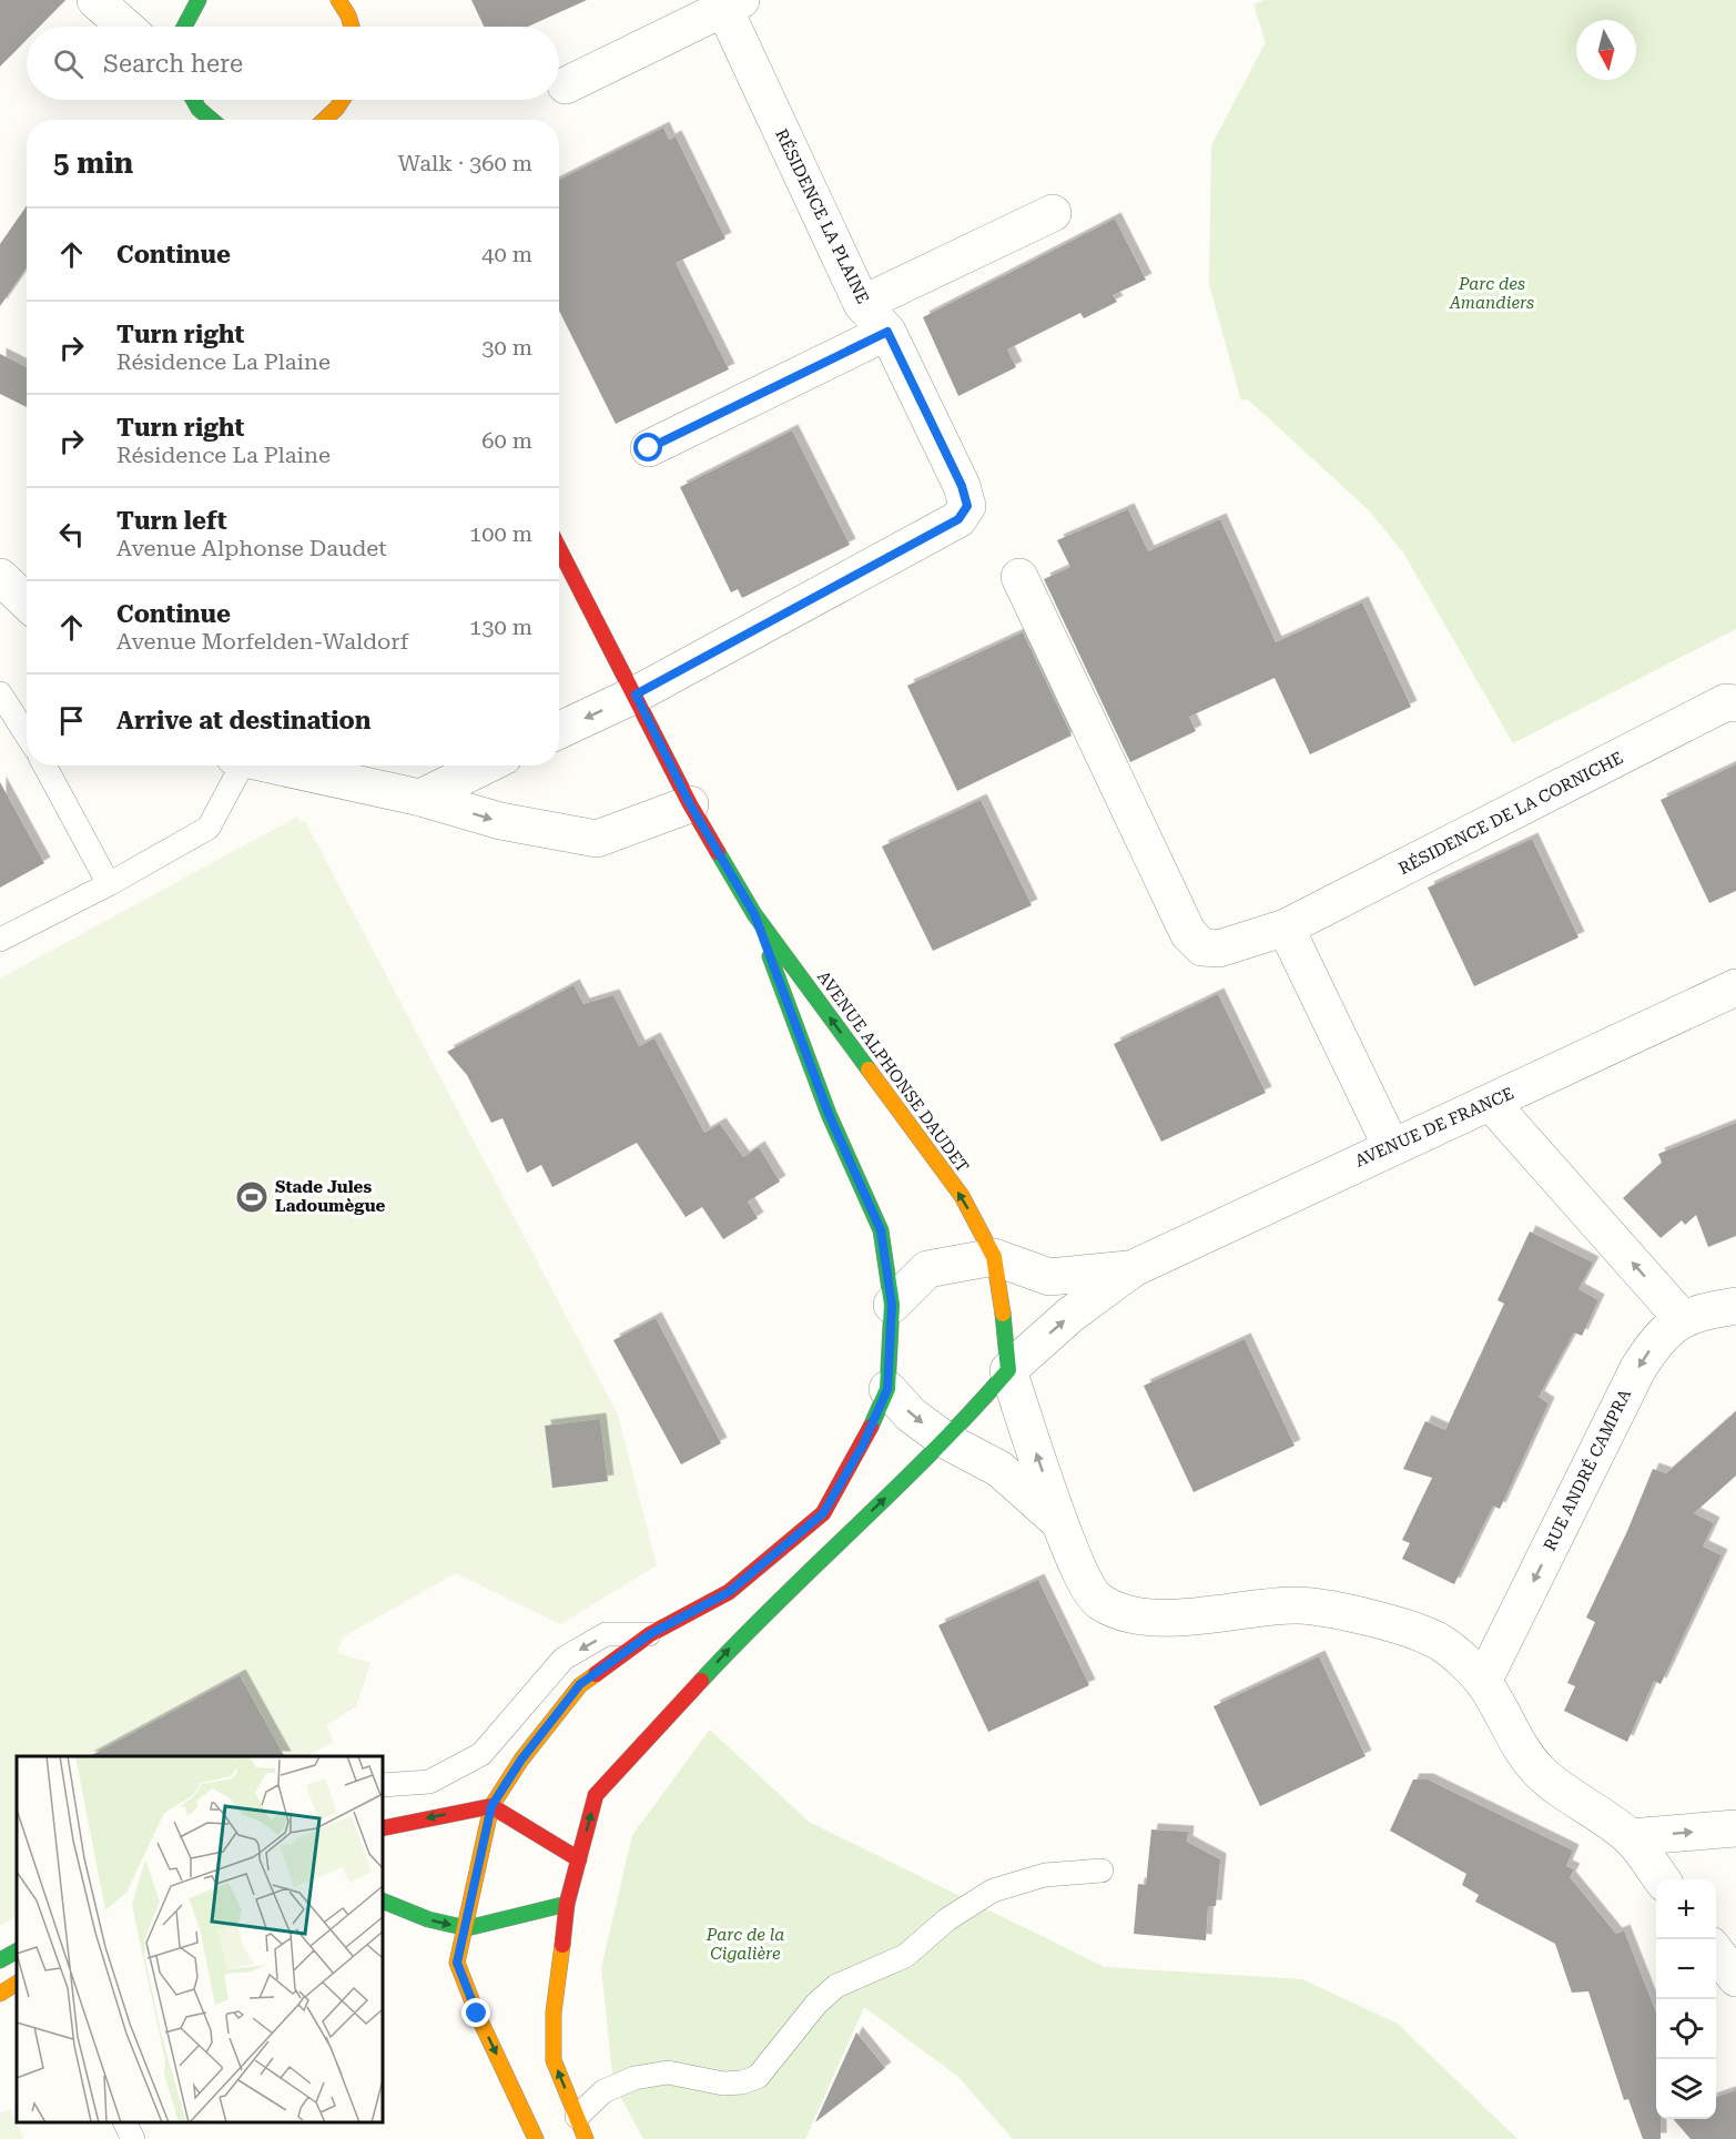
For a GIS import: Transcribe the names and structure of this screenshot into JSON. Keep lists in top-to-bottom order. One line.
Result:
{"streets":{"main road":["AVENUE ALPHONSE DAUDET"],"street":["RÉSIDENCE LA PLAINE","RÉSIDENCE DE LA CORNICHE","AVENUE DE FRANCE","RUE ANDRÉ CAMPRA"]},"crossings":[["RÉSIDENCE LA PLAINE","AVENUE ALPHONSE DAUDET"],["AVENUE ALPHONSE DAUDET","AVENUE DE FRANCE"]],"one_way":["RUE ANDRÉ CAMPRA"],"parks":["Parc des Amandiers","Parc de la Cigalière"],"places":{"sports":["Stade Jules Ladoumègue"]},"north":"bottom","page":{"search":"Search here","heading":["5 min","Walk · 360 m"],"list":[["Continue","40 m"],["Turn right","Résidence La Plaine","30 m"],["Turn right","Résidence La Plaine","60 m"],["Turn left","Avenue Alphonse Daudet","100 m"],["Continue","Avenue Morfelden-Waldorf","130 m"],"Arrive at destination"],"map_buttons":["+","−"]}}
